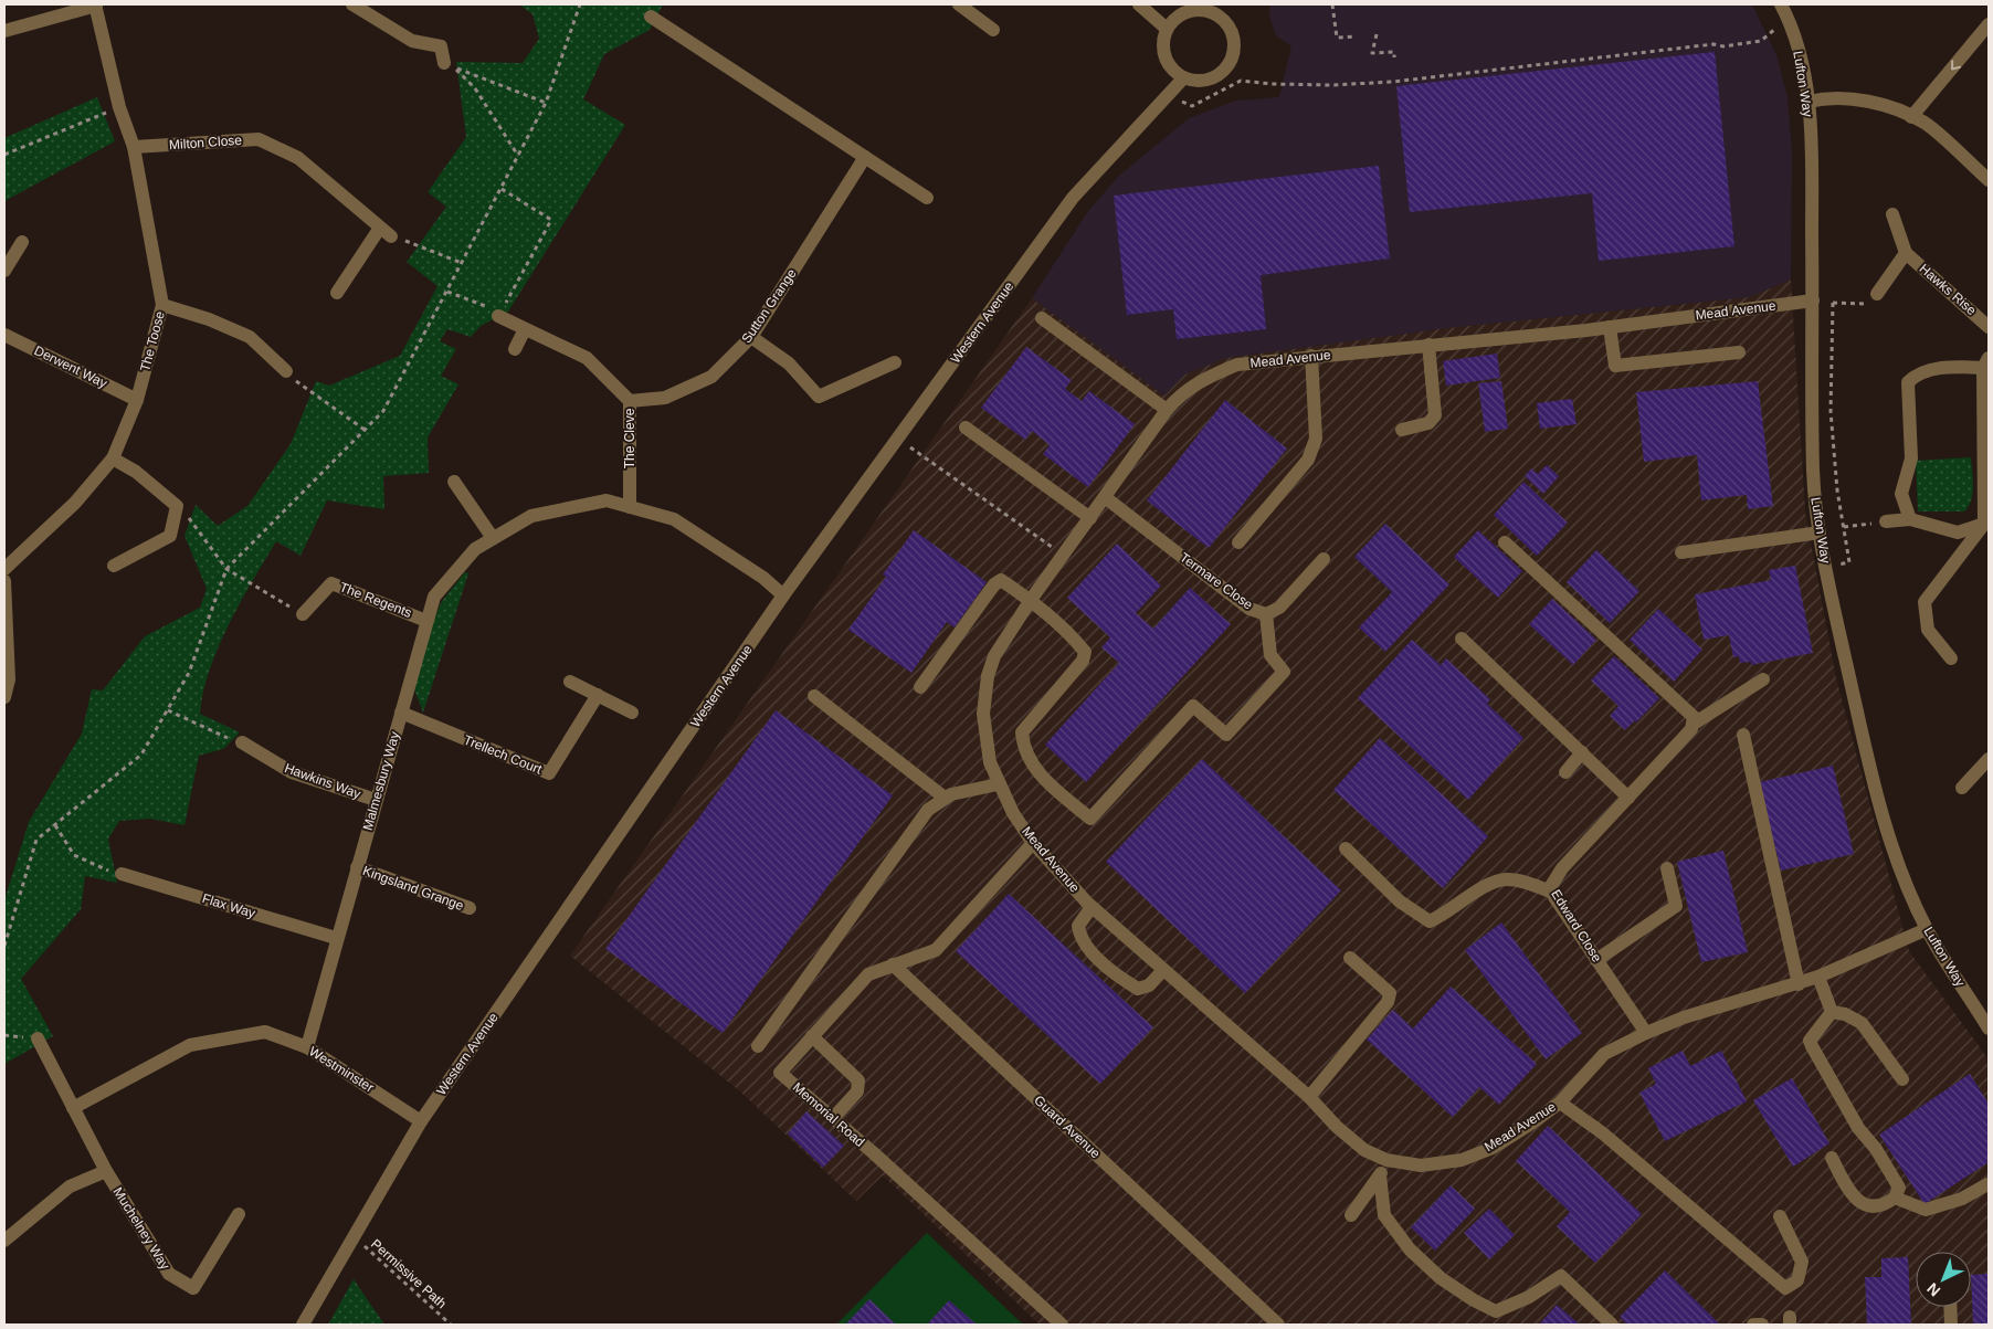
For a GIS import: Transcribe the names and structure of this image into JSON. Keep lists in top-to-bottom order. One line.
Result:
{"streets":{"street":["Lufton Way","Milton Close","Hawks Rise","Sutton Grange","Mead Avenue","Western Avenue","The Toose","Derwent Way","The Cleve","Termare Close","The Regents","Trellech Court","Hawkins Way","Malmesbury Way","Kingsland Grange","Flax Way","Edward Close","Westminster","Memorial Road","Guard Avenue","Muchelney Way"],"path":["Permissive Path"]},"crossings":[["Lufton Way","Mead Avenue"],["Milton Close","The Toose"],["Sutton Grange","The Cleve"],["Mead Avenue","Termare Close"],["Mead Avenue","Edward Close"],["Mead Avenue","Memorial Road"],["Western Avenue","Malmesbury Way"],["Western Avenue","Westminster"],["Western Avenue","Permissive Path"],["The Toose","Derwent Way"],["The Cleve","Malmesbury Way"],["The Regents","Malmesbury Way"],["Trellech Court","Malmesbury Way"],["Hawkins Way","Malmesbury Way"],["Malmesbury Way","Kingsland Grange"],["Malmesbury Way","Flax Way"],["Malmesbury Way","Westminster"],["Westminster","Muchelney Way"],["Memorial Road","Guard Avenue"]],"north":"bottom left"}
